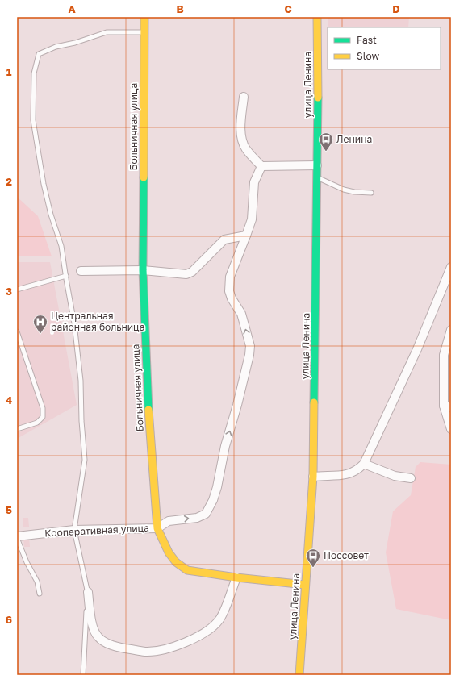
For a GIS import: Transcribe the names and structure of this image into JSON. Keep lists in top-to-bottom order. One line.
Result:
{"streets":{"street":["улица Ленина","Больничная улица","Кооперативная улица"]},"crossings":[["улица Ленина","Больничная улица"],["Больничная улица","Кооперативная улица"]],"places":{"bus stop":["Ленина","Поссовет"],"hospital":["Центральная районная больница"]},"legend":["Fast","Slow"],"grid":{"columns":["A","B","C","D"],"rows":["1","2","3","4","5","6"]}}
